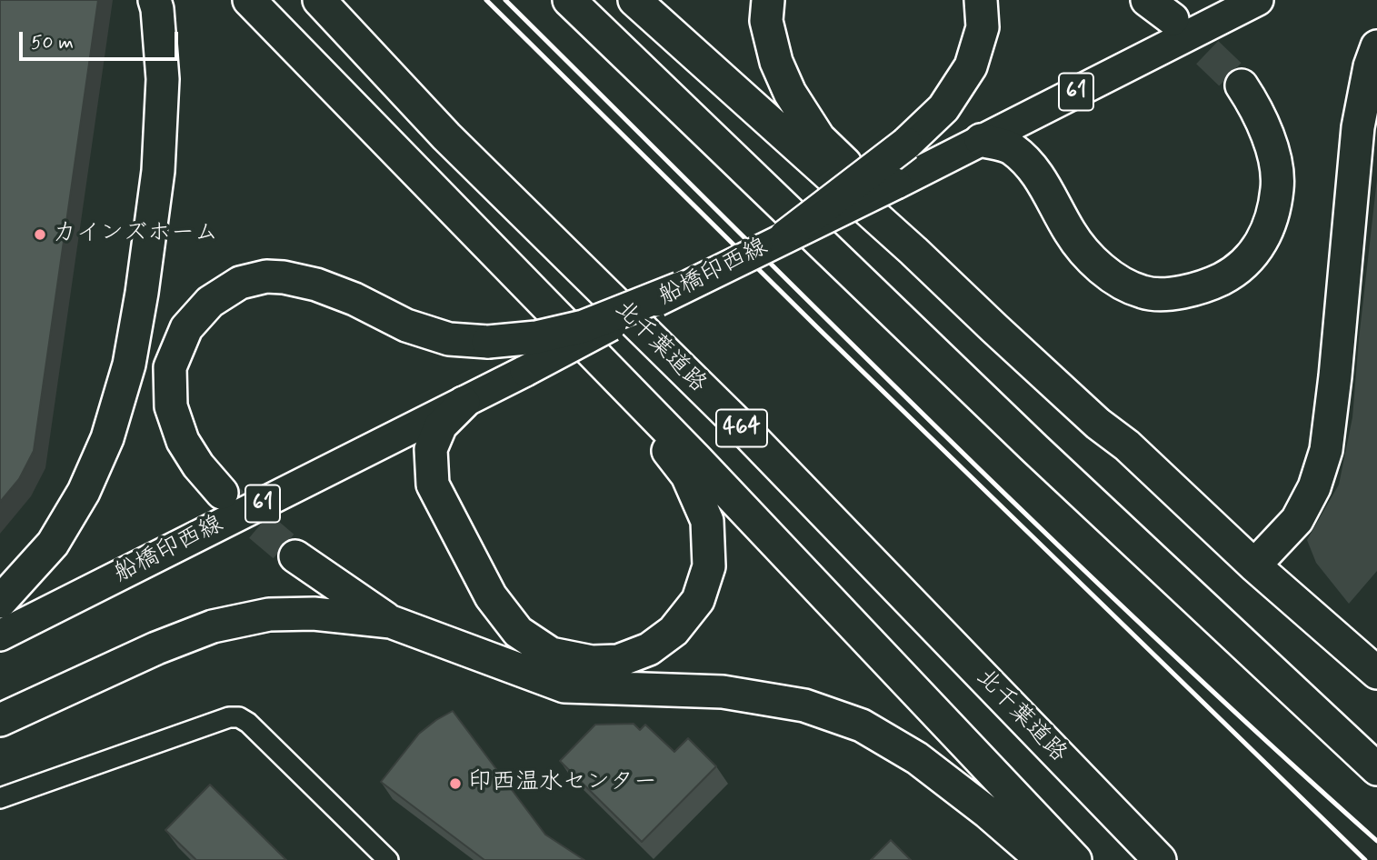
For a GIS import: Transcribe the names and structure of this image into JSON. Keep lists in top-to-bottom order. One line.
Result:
{"streets":{"highway":["北千葉道路","464"],"main road":["61","船橋印西線"]},"places":["カインズホーム","印西温水センター"],"scale_bar":"50 m"}
